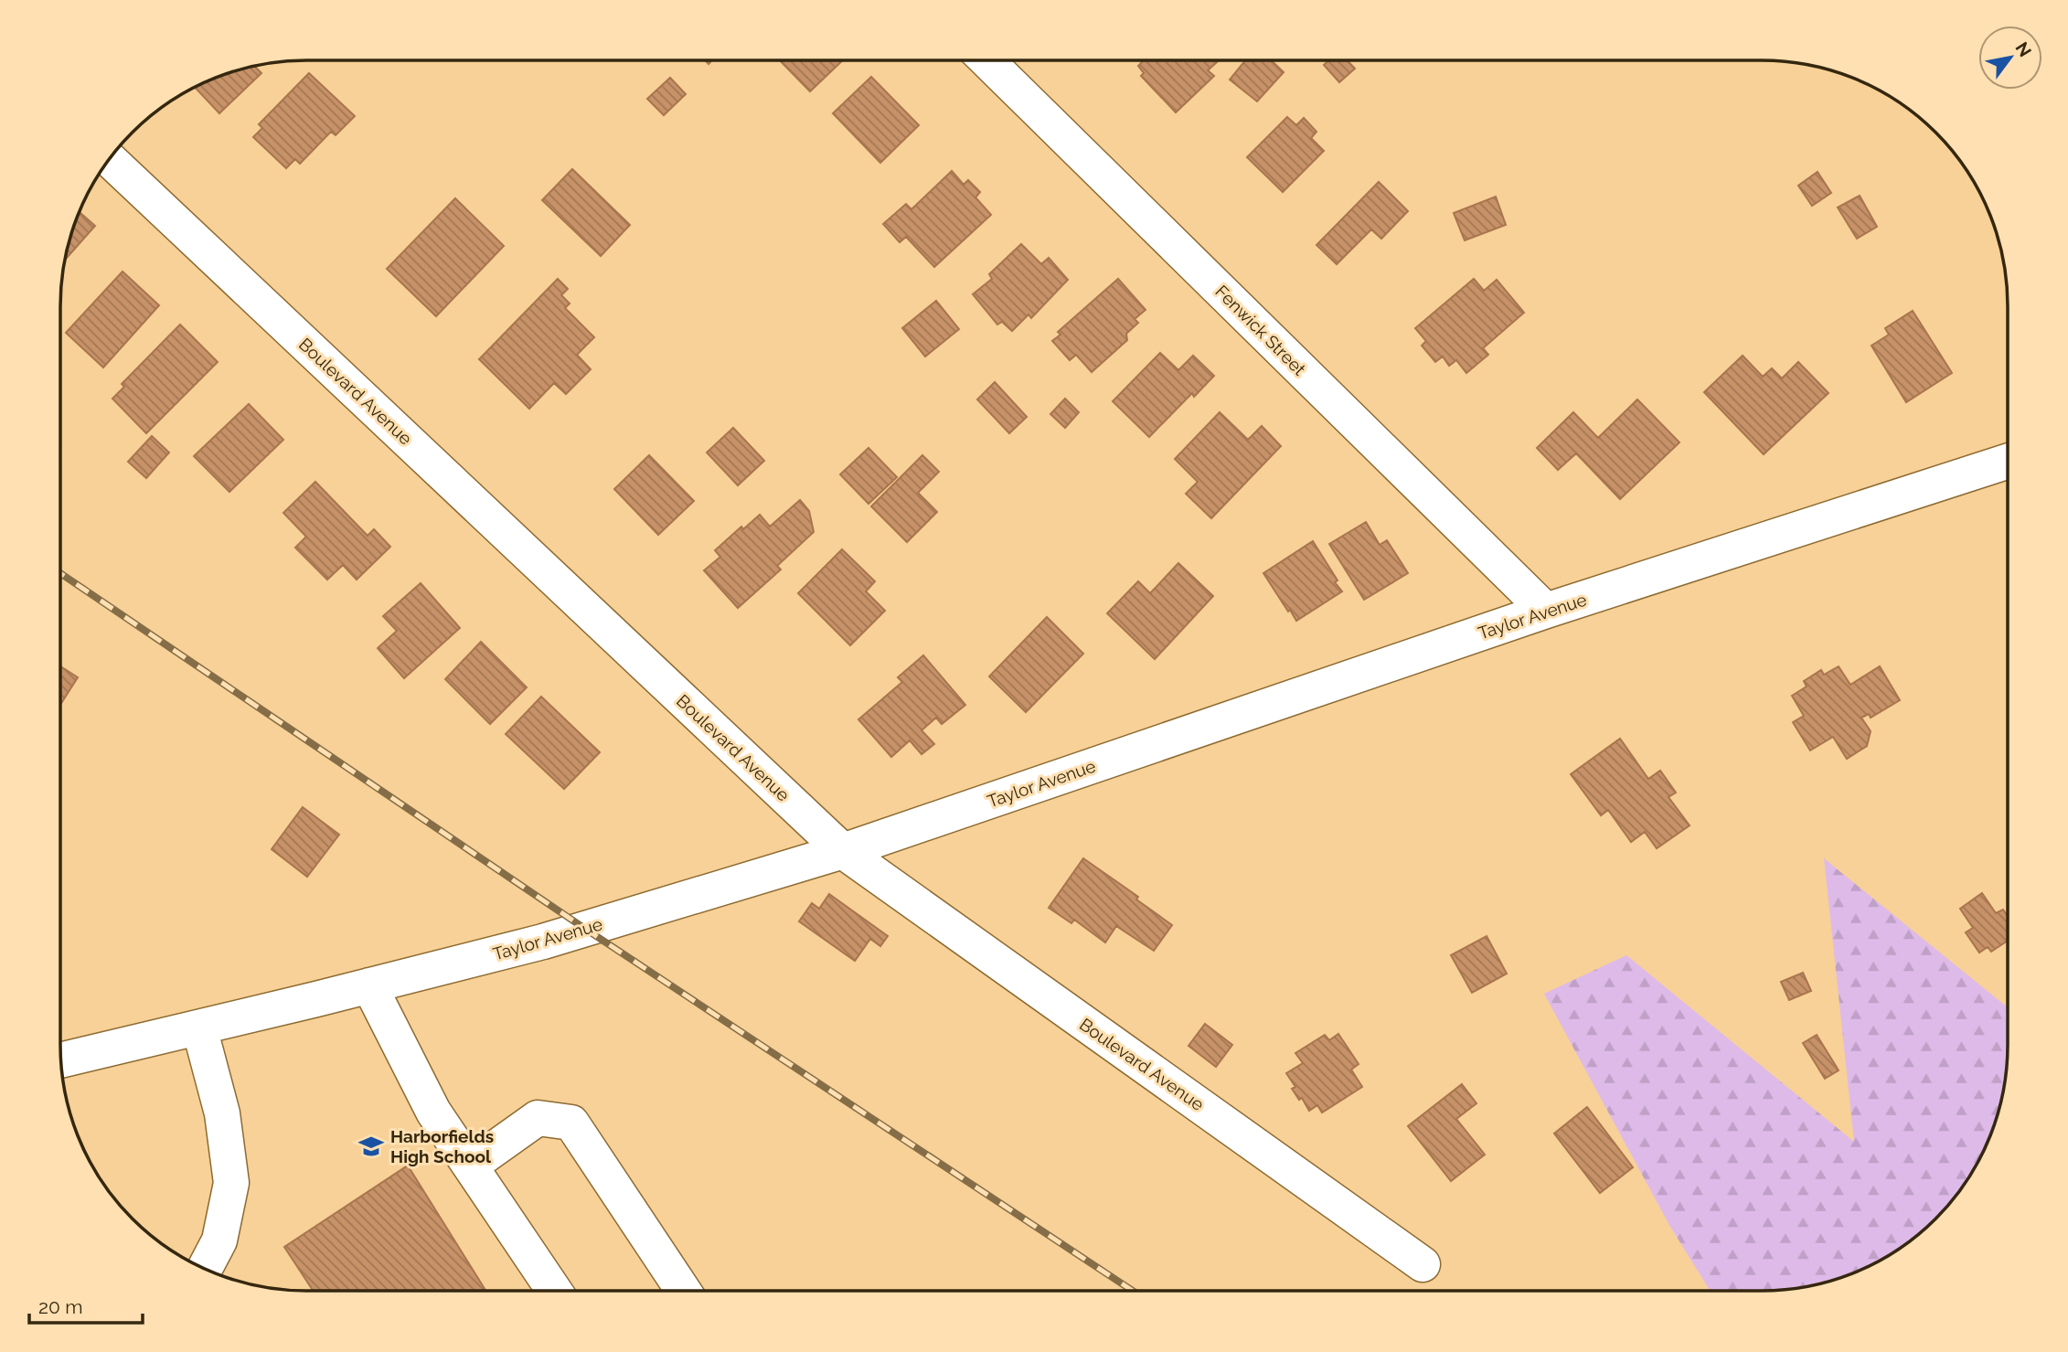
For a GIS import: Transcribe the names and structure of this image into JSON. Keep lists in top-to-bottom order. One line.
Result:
{"streets":{"street":["Fenwick Street","Boulevard Avenue","Taylor Avenue"]},"crossings":[["Fenwick Street","Taylor Avenue"],["Boulevard Avenue","Taylor Avenue"]],"places":{"school or university":["Harborfields High School"]},"scale_bar":"20 m","north":"top right"}
